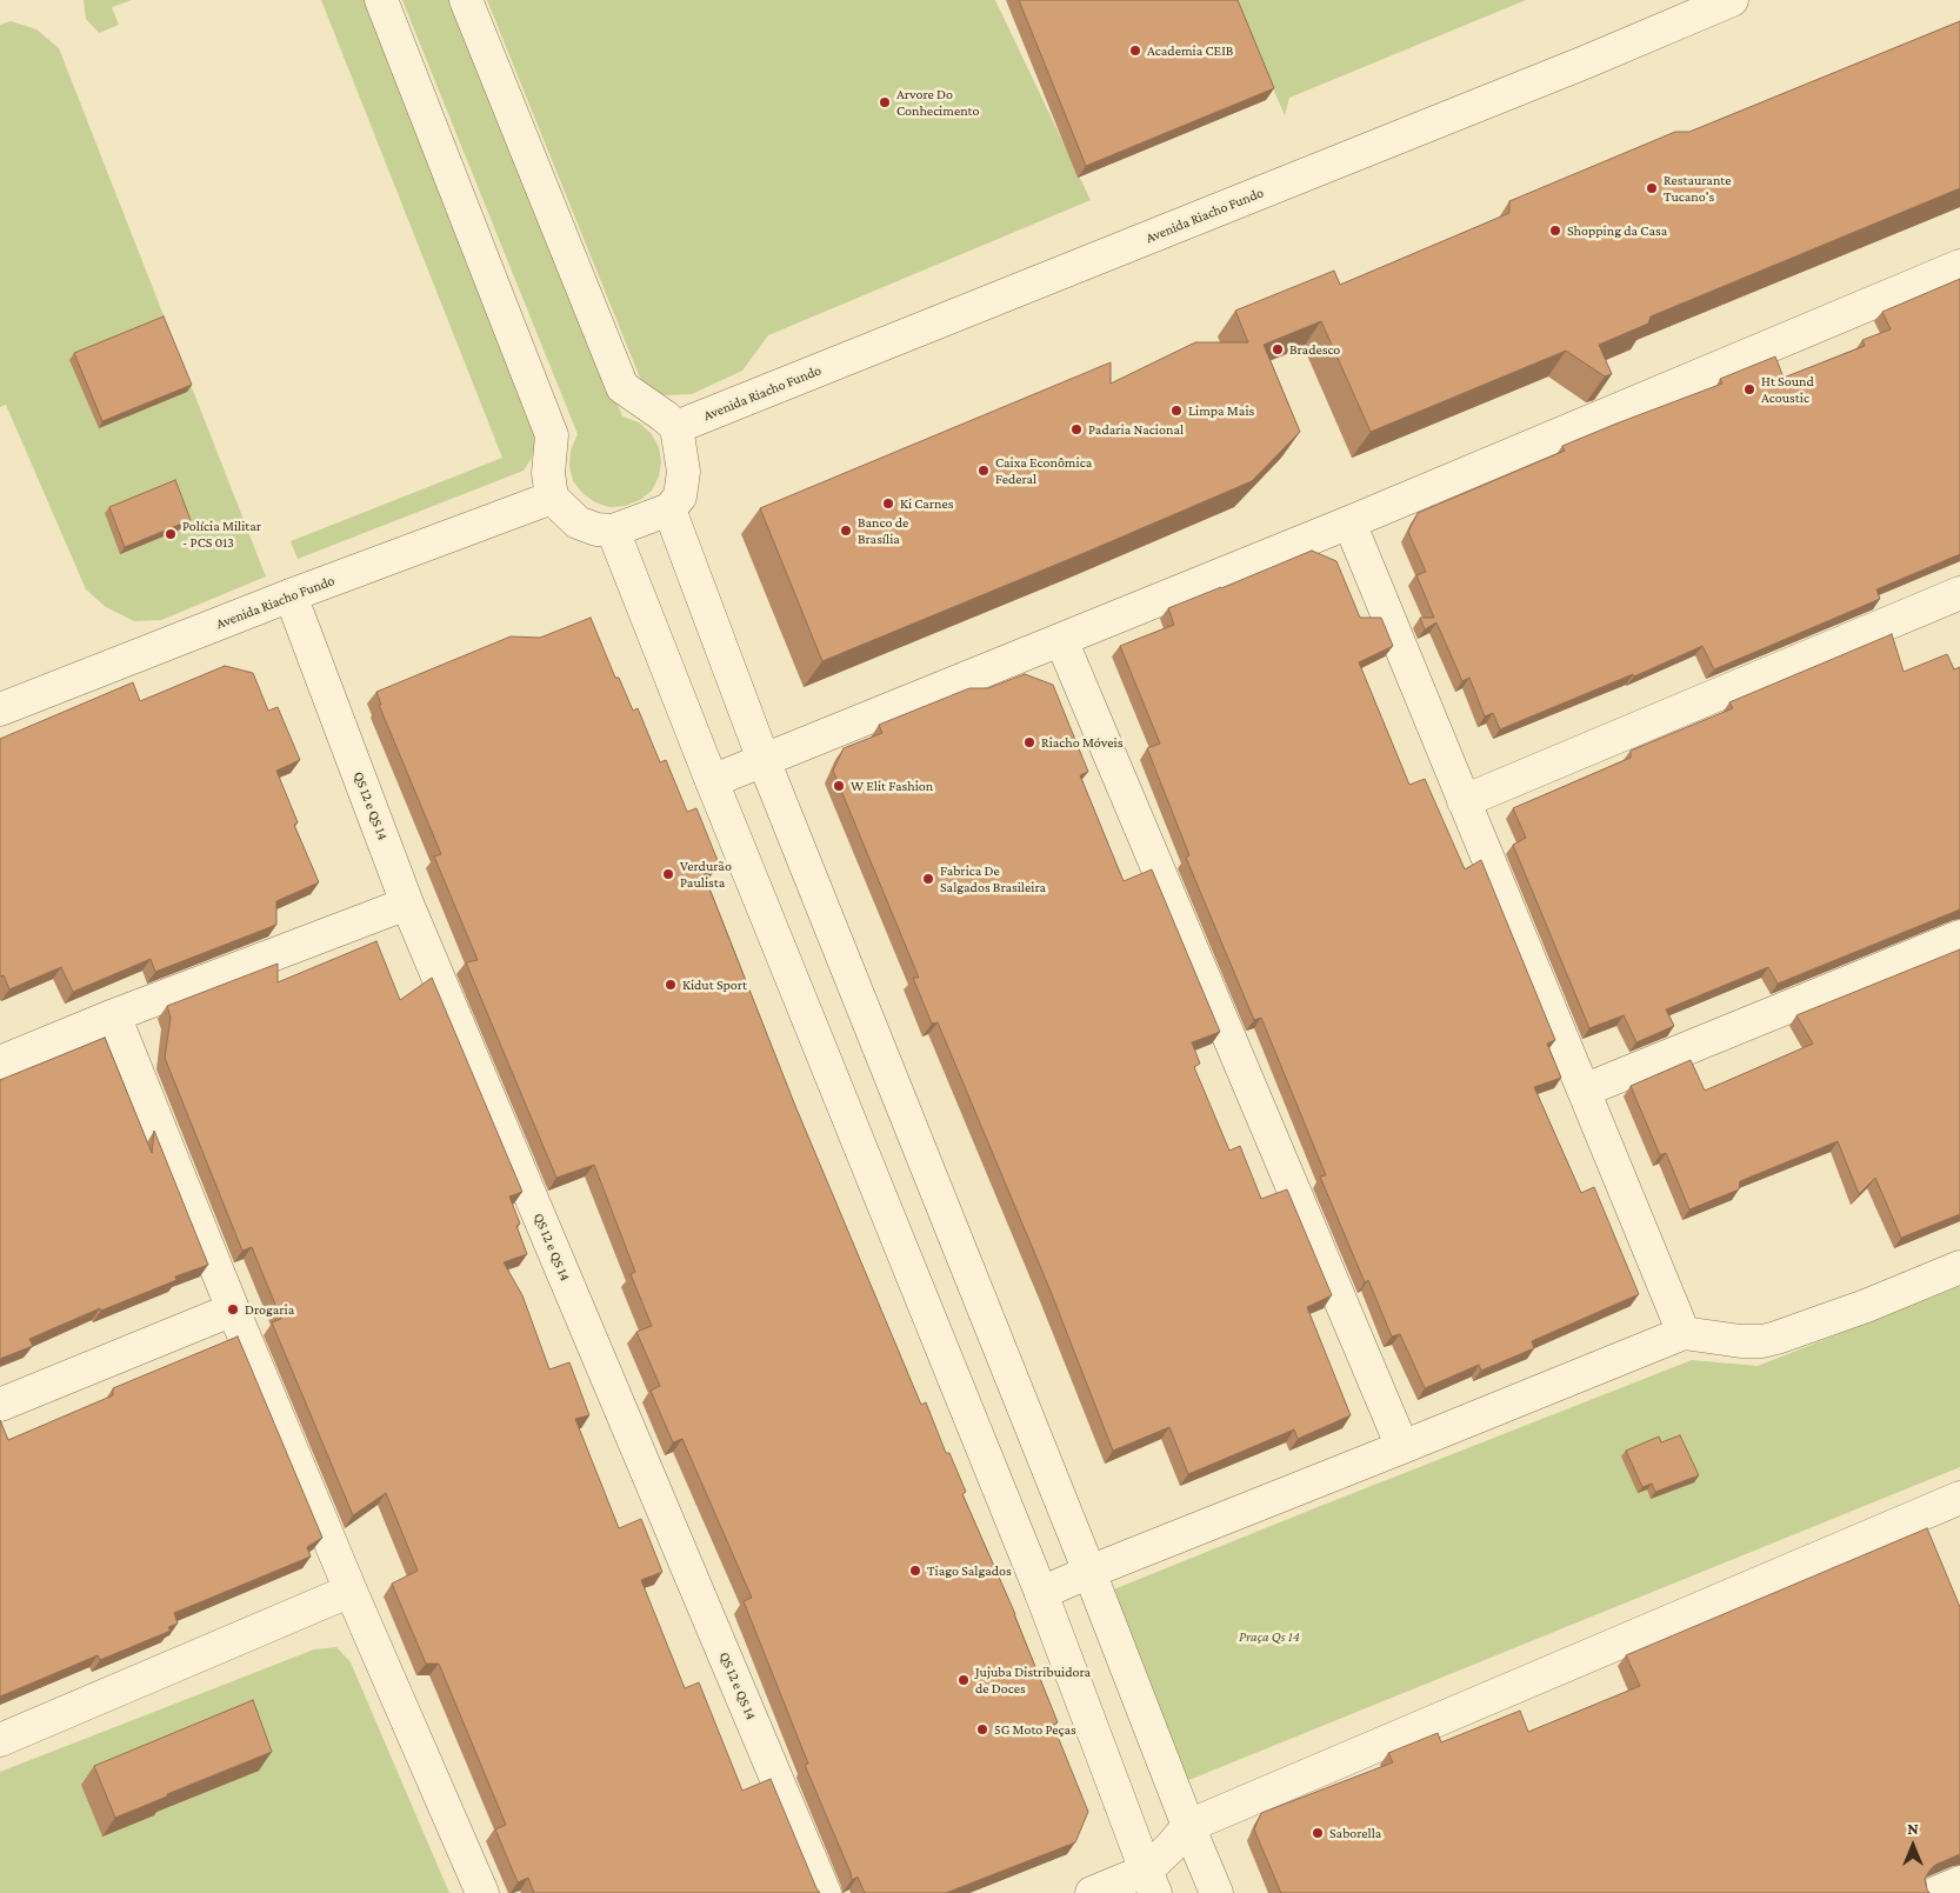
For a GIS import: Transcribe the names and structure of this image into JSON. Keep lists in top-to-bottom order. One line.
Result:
{"streets":{"street":["Avenida Riacho Fundo","QS 12 e QS 14"]},"crossings":[["Avenida Riacho Fundo","QS 12 e QS 14"]],"parks":["Praça Qs 14"],"places":["Academia CEIB","Arvore Do Conhecimento","Restaurante Tucano's","Shopping da Casa","Bradesco","Ht Sound Acoustic","Limpa Mais","Padaria Nacional","Caixa Econômica Federal","Ki Carnes","Banco de Brasília","Polícia Militar - PCS 013","Riacho Móveis","W Elit Fashion","Verdurão Paulista","Fabrica De Salgados Brasileira","Kidut Sport","Drogaria","Tiago Salgados","Jujuba Distribuidora de Doces","5G Moto Peças","Saborella"],"north":"top"}
